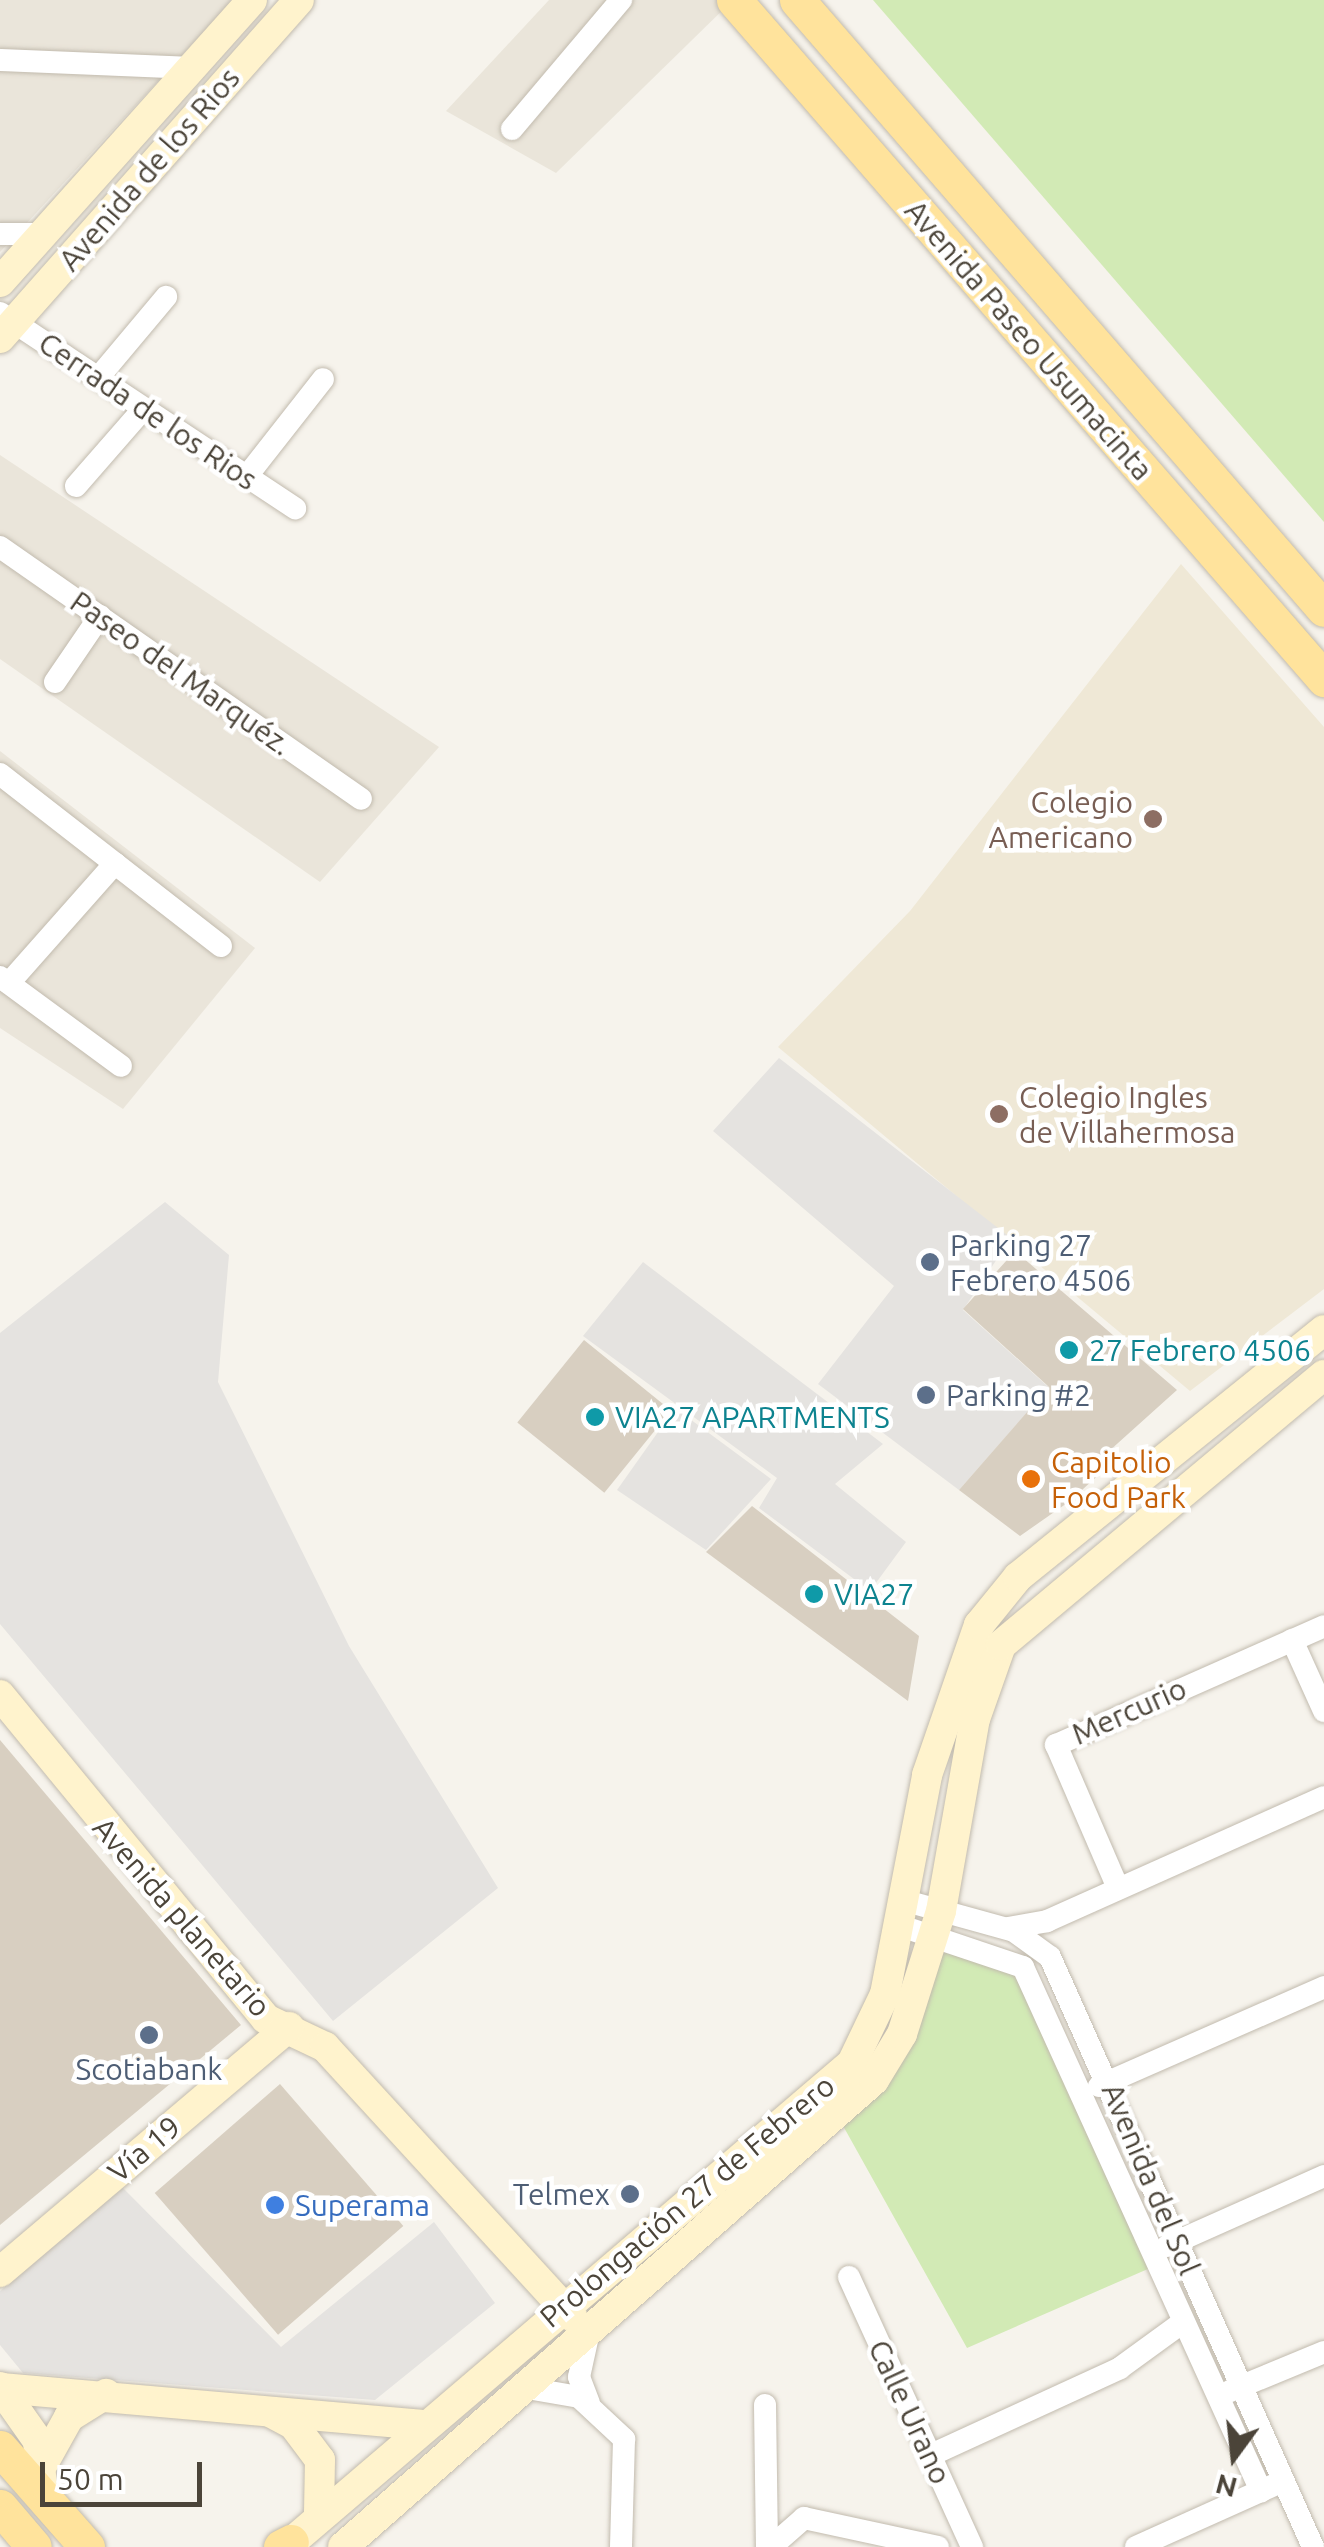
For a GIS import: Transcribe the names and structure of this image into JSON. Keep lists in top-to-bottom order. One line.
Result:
{"streets":{"main road":["Avenida de los Rios","Avenida Paseo Usumacinta","Avenida planetario","Vía 19","Prolongación 27 de Febrero"],"street":["Cerrada de los Rios","Paseo del Marquéz.","Mercurio","Avenida del Sol","Calle Urano"]},"crossings":[["Avenida de los Rios","Cerrada de los Rios"],["Avenida planetario","Vía 19"],["Avenida planetario","Prolongación 27 de Febrero"]],"places":["Colegio Americano","Colegio Ingles de Villahermosa","Parking 27 Febrero 4506","27 Febrero 4506","Parking #2","VIA27 APARTMENTS","Capitolio Food Park","VIA27","Scotiabank","Telmex","Superama"],"scale_bar":"50 m","north":"bottom"}
